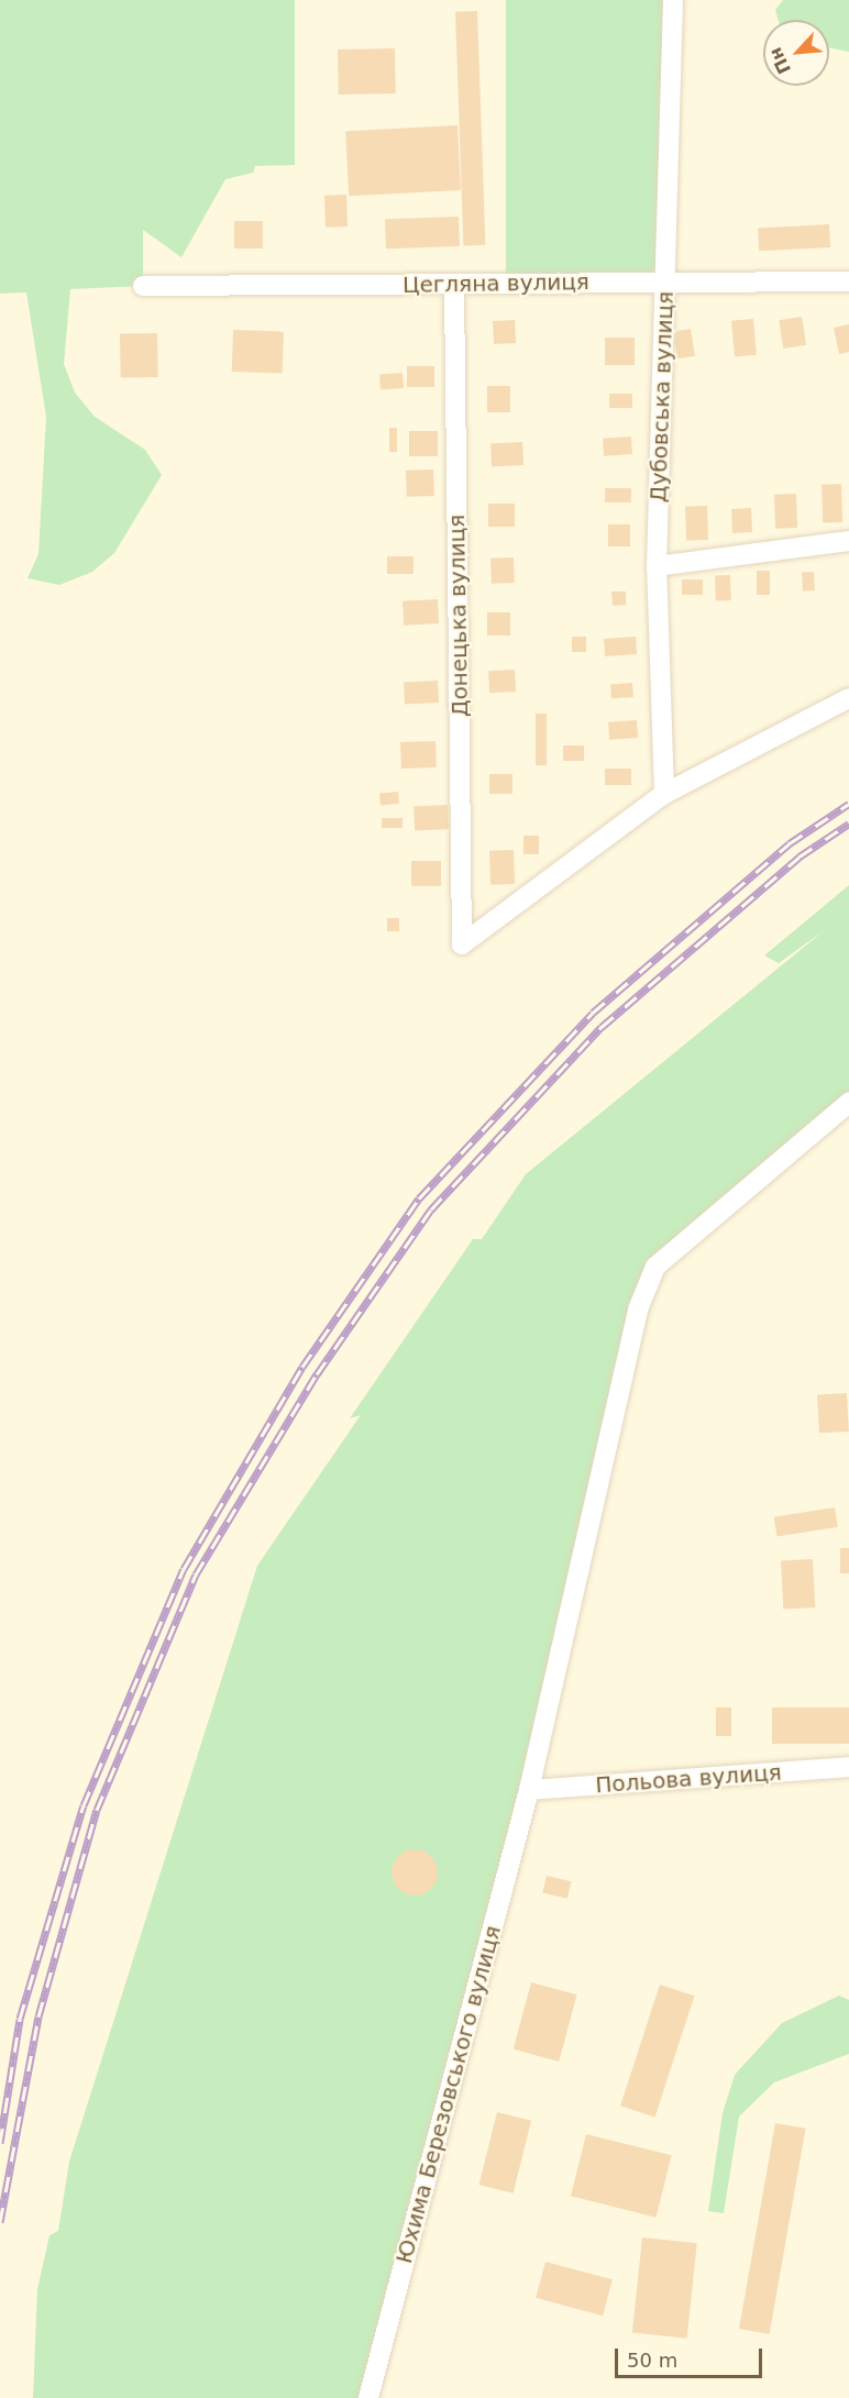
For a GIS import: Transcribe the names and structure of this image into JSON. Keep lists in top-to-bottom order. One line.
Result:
{"streets":{"street":["Цегляна вулиця","Дубовська вулиця","Донецька вулиця","Польова вулиця","Юхима Березовського вулиця"]},"crossings":[["Цегляна вулиця","Дубовська вулиця"],["Цегляна вулиця","Донецька вулиця"],["Дубовська вулиця","Донецька вулиця"],["Польова вулиця","Юхима Березовського вулиця"]],"scale_bar":"50 m","north":"bottom left"}
